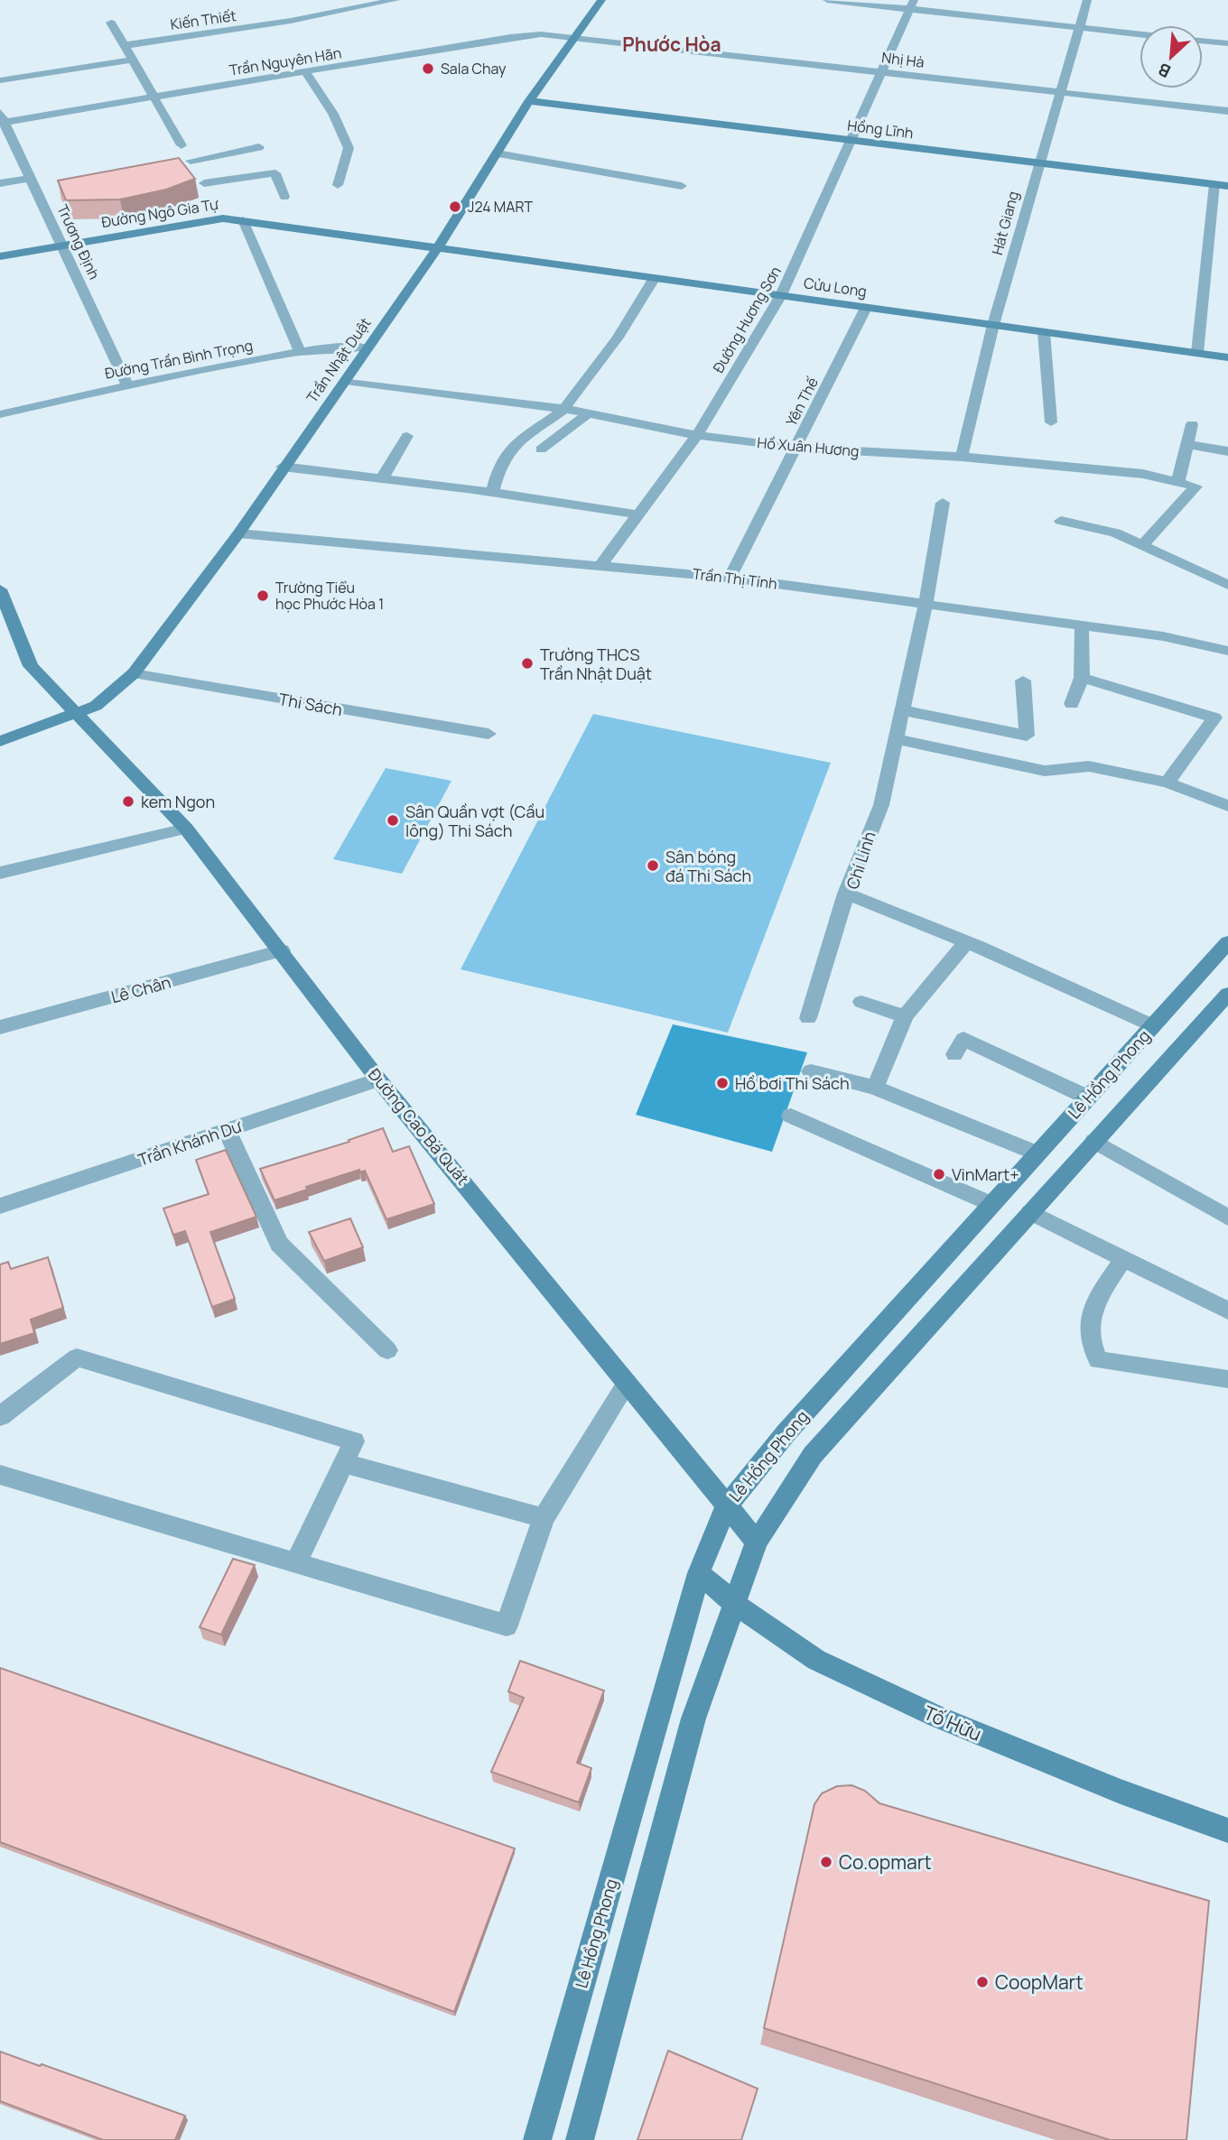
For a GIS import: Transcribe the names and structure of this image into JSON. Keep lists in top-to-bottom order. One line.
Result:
{"streets":{"street":["Kiến Thiết","Nhị Hà","Trần Nguyên Hãn","Hồng Lĩnh","Đường Ngô Gia Tự","Hát Giang","Trương Định","Cửu Long","Đường Hương Sơn","Đường Trần Bình Trọng","Trần Nhật Duật","Yên Thế","Hồ Xuân Hương","Trần Thị Tính","Thi Sách","Chí Linh","Lê Chân","Lê Hồng Phong","Đường Cao Bá Quát","Trần Khánh Dư","Tố Hữu"]},"crossings":[["Nhị Hà","Trần Nguyên Hãn"],["Nhị Hà","Hát Giang"],["Nhị Hà","Đường Hương Sơn"],["Nhị Hà","Trần Nhật Duật"],["Trần Nguyên Hãn","Trương Định"],["Trần Nguyên Hãn","Trần Nhật Duật"],["Hồng Lĩnh","Hát Giang"],["Hồng Lĩnh","Đường Hương Sơn"],["Hồng Lĩnh","Trần Nhật Duật"],["Đường Ngô Gia Tự","Trương Định"],["Đường Ngô Gia Tự","Cửu Long"],["Đường Ngô Gia Tự","Trần Nhật Duật"],["Hát Giang","Cửu Long"],["Hát Giang","Hồ Xuân Hương"],["Trương Định","Đường Trần Bình Trọng"],["Cửu Long","Đường Hương Sơn"],["Cửu Long","Trần Nhật Duật"],["Cửu Long","Yên Thế"],["Đường Hương Sơn","Hồ Xuân Hương"],["Đường Hương Sơn","Trần Thị Tính"],["Đường Trần Bình Trọng","Trần Nhật Duật"],["Trần Nhật Duật","Hồ Xuân Hương"],["Trần Nhật Duật","Trần Thị Tính"],["Trần Nhật Duật","Thi Sách"],["Trần Nhật Duật","Đường Cao Bá Quát"],["Yên Thế","Hồ Xuân Hương"],["Yên Thế","Trần Thị Tính"],["Trần Thị Tính","Chí Linh"],["Chí Linh","Lê Hồng Phong"],["Lê Chân","Đường Cao Bá Quát"],["Lê Hồng Phong","Đường Cao Bá Quát"],["Lê Hồng Phong","Tố Hữu"],["Đường Cao Bá Quát","Trần Khánh Dư"]],"districts":["Phước Hòa"],"places":["Sala Chay","J24 MART","Trường Tiểu học Phước Hòa 1","Trường THCS Trần Nhật Duật","kem Ngon","Sân Quần vợt (Cầu lông) Thi Sách","Sân bóng đá Thi Sách","Hồ bơi Thi Sách","VinMart+","Co.opmart","CoopMart"],"north":"bottom left"}
